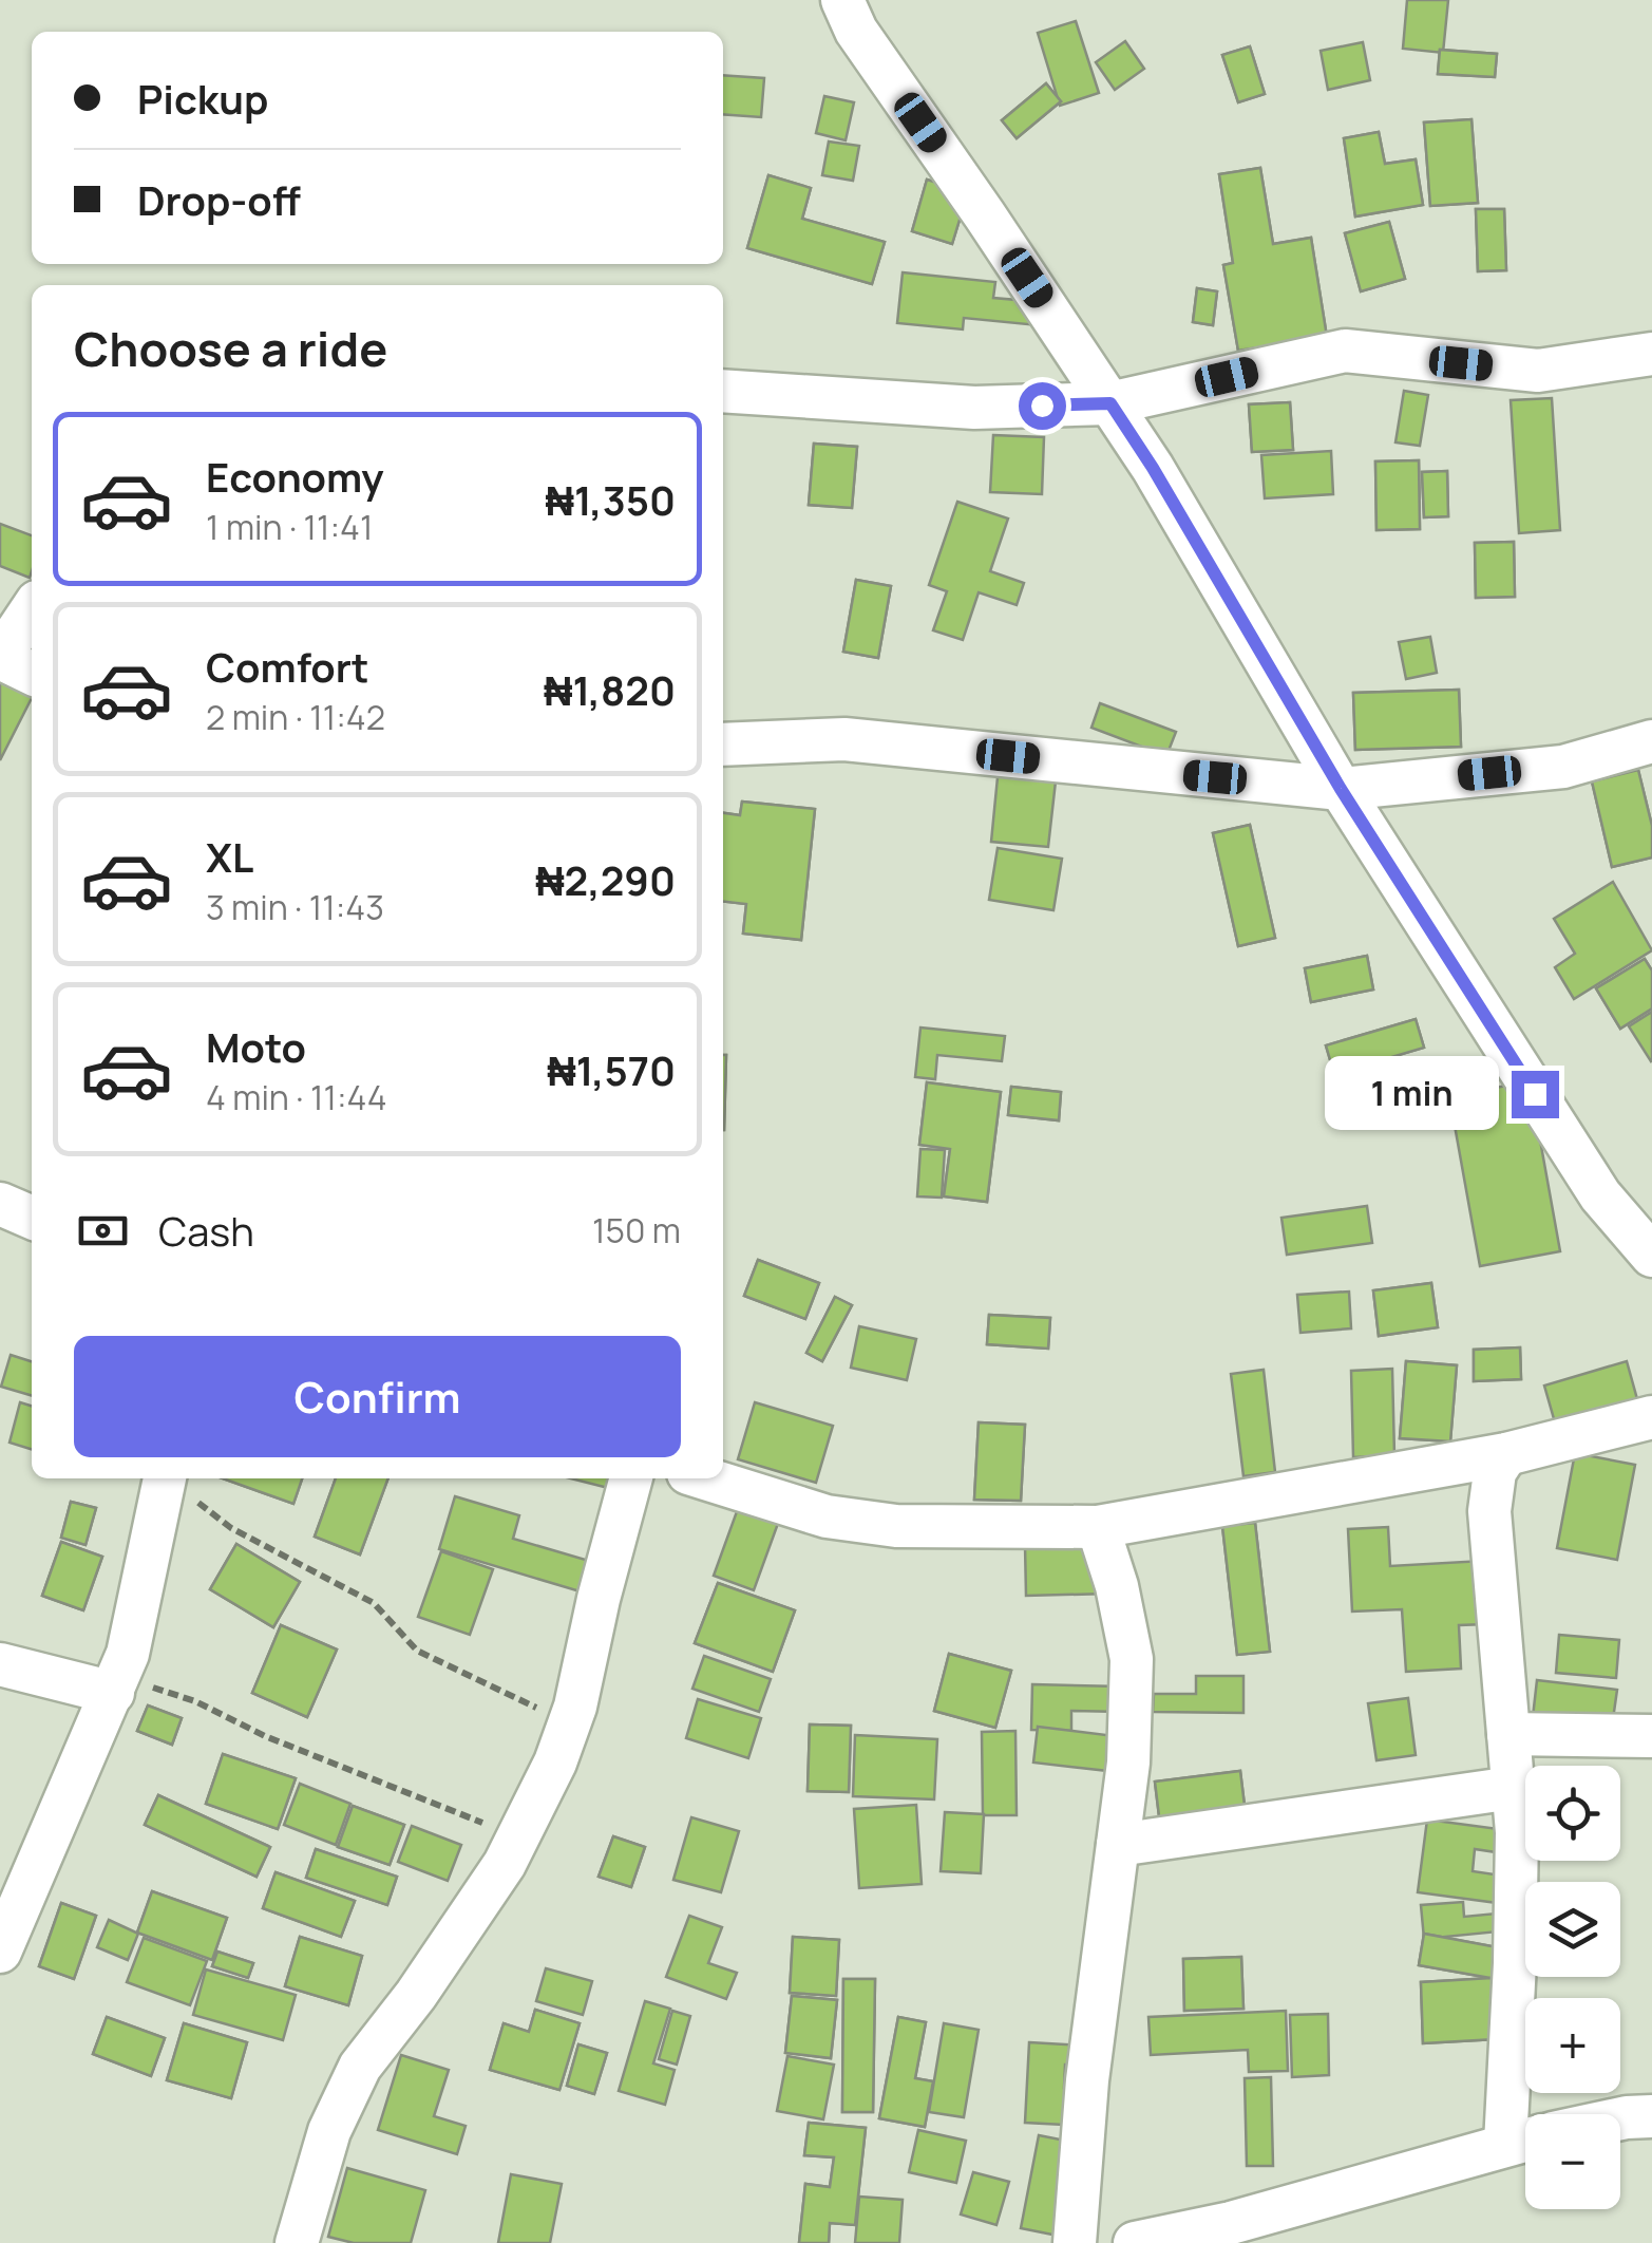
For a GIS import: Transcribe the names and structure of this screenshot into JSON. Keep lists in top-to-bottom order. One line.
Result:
{"page":{"banner":["Pickup","Drop-off"],"heading":"Choose a ride","list":[{"name":"Economy","note":"1 min · 11:41","value":"₦1,350"},{"name":"Comfort","note":"2 min · 11:42","value":"₦1,820"},{"name":"XL","note":"3 min · 11:43","value":"₦2,290"},{"name":"Moto","note":"4 min · 11:44","value":"₦1,570"}],"bubble":"1 min","pay":["Cash","150 m"],"buttons":"Confirm","map_buttons":["+","−"]}}
